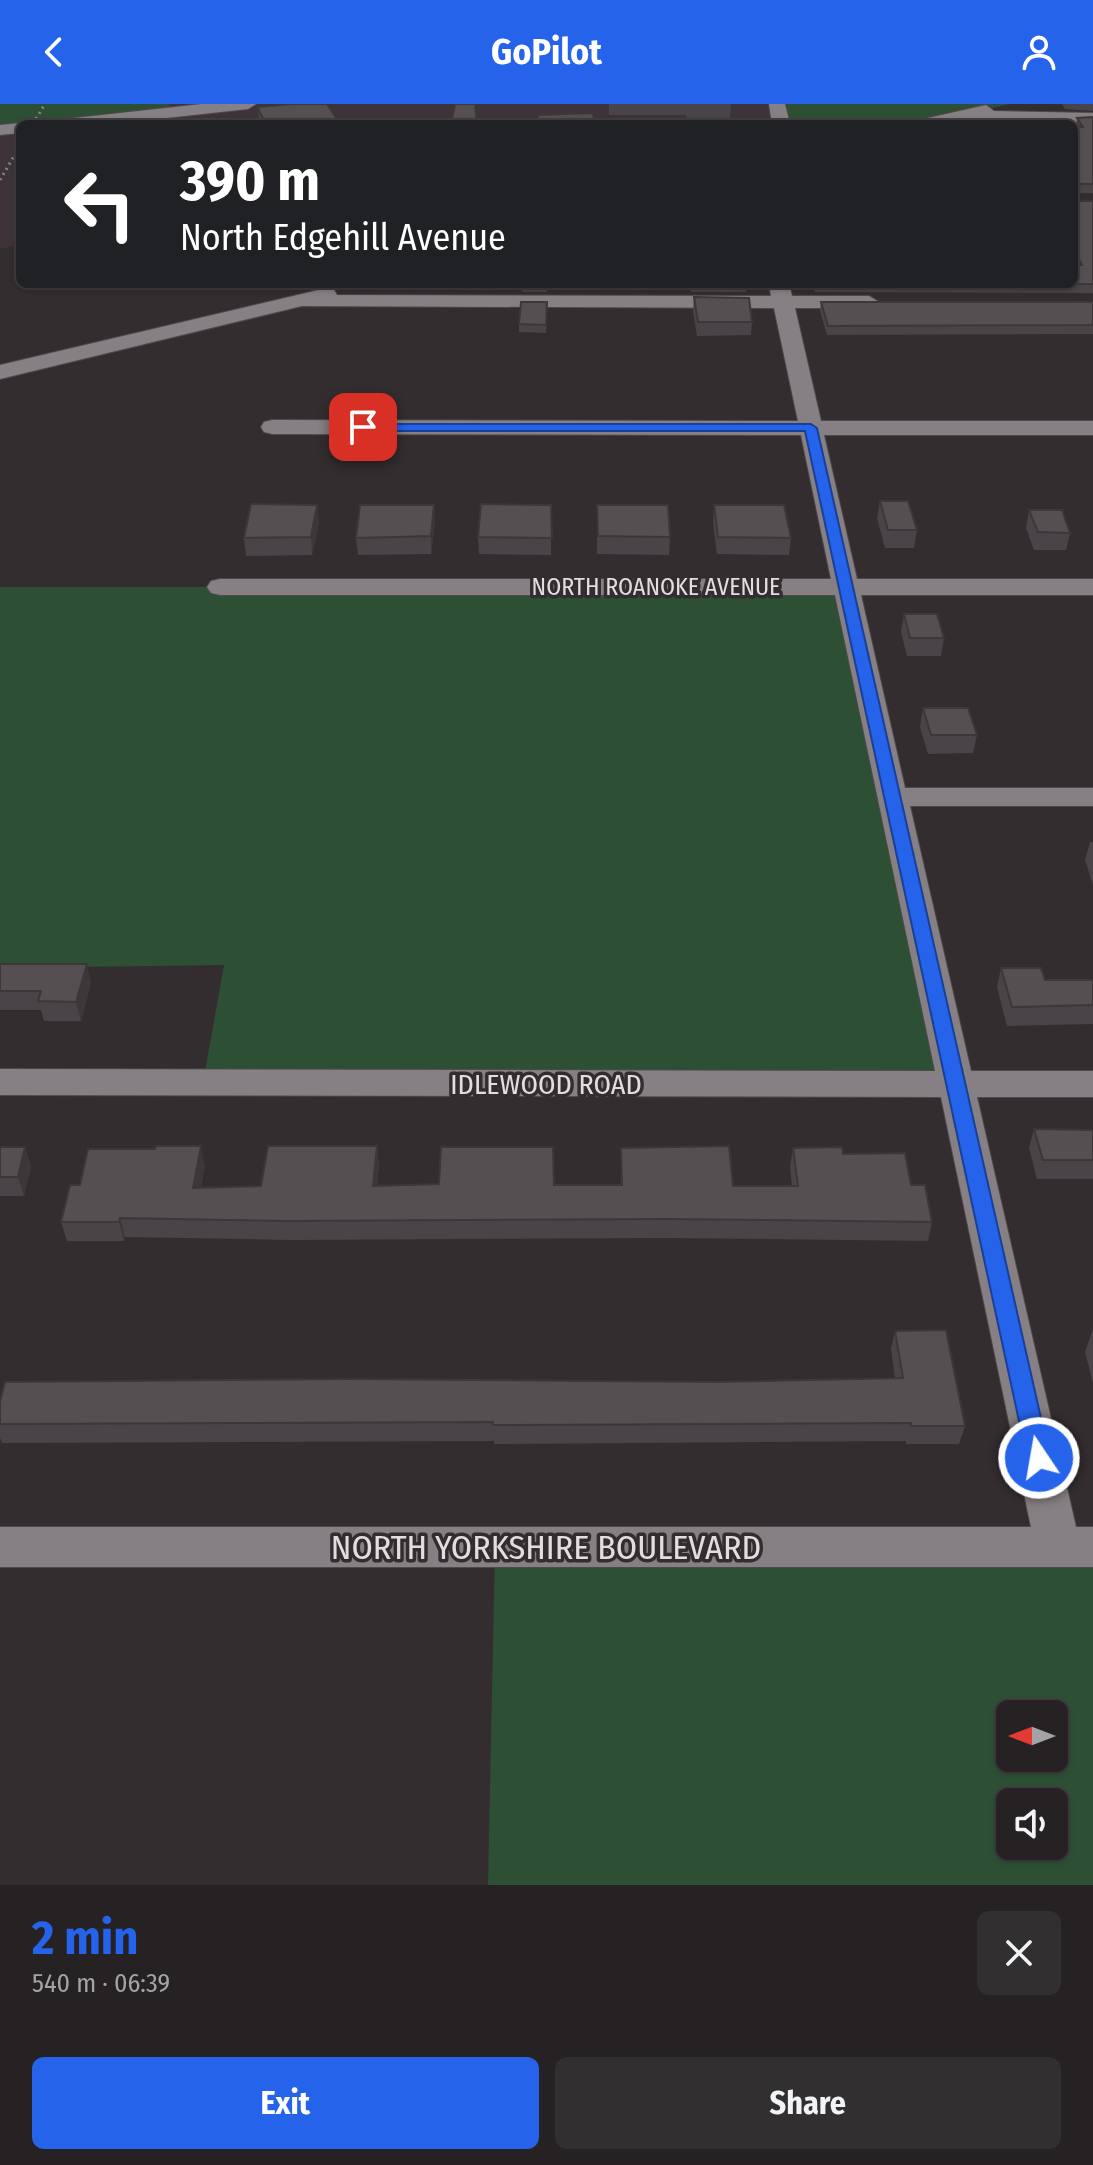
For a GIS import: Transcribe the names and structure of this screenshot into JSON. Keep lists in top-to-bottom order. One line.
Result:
{"streets":{"street":["NORTH ROANOKE AVENUE","IDLEWOOD ROAD","NORTH YORKSHIRE BOULEVARD"]},"north":"left","page":{"header":"GoPilot","turn":["390 m","North Edgehill Avenue"],"heading":["2 min","540 m · 06:39"],"buttons":["Exit","Share"]}}
